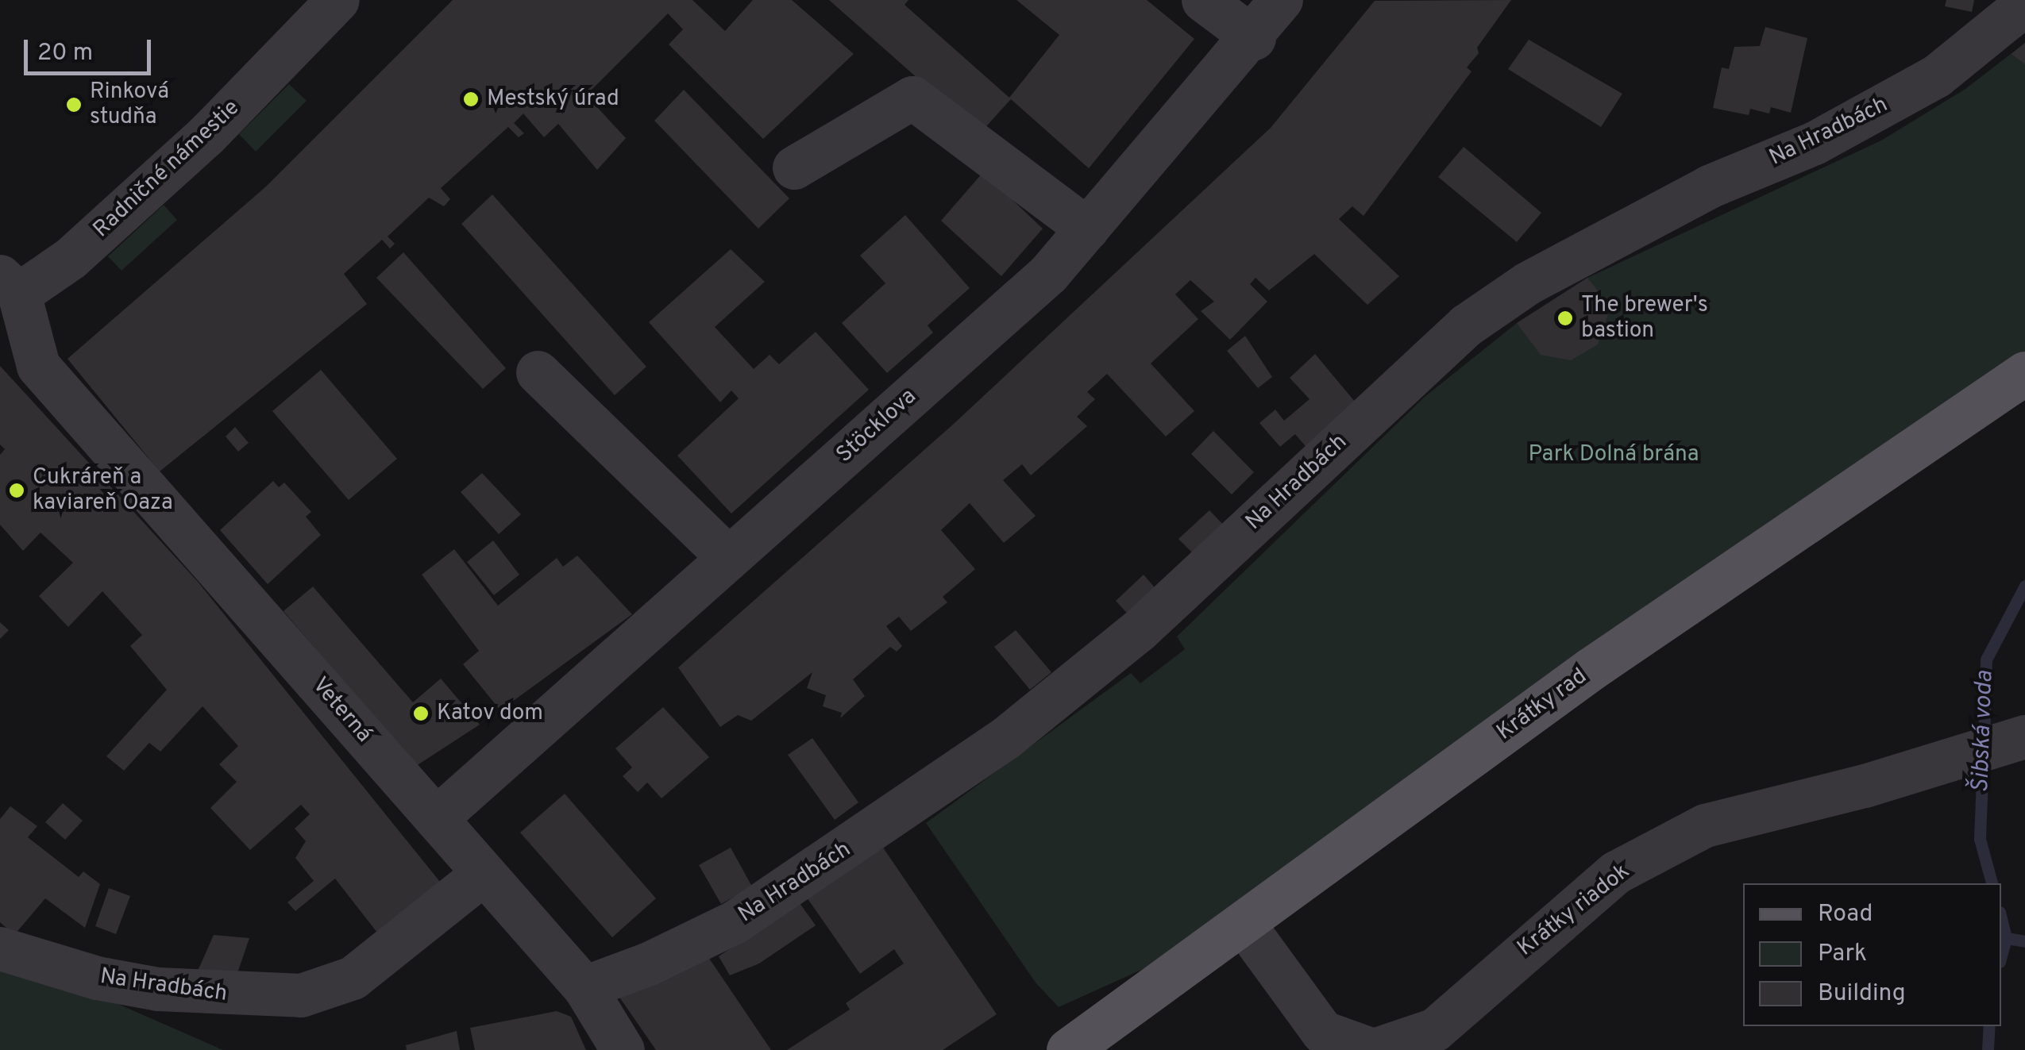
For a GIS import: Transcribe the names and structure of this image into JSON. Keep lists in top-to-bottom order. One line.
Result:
{"streets":{"main road":["Krátky rad"],"street":["Na Hradbách","Radničné námestie","Stöcklova","Veterná","Krátky riadok"]},"crossings":[["Na Hradbách","Veterná"],["Radničné námestie","Veterná"],["Stöcklova","Veterná"],["Krátky rad","Krátky riadok"]],"water":["Šibská voda"],"parks":["Park Dolná brána"],"places":["Mestský úrad","Rinková studňa","The brewer's bastion","Cukráreň a kaviareň Oaza","Katov dom"],"legend":["Road","Park","Building"],"scale_bar":"20 m"}
